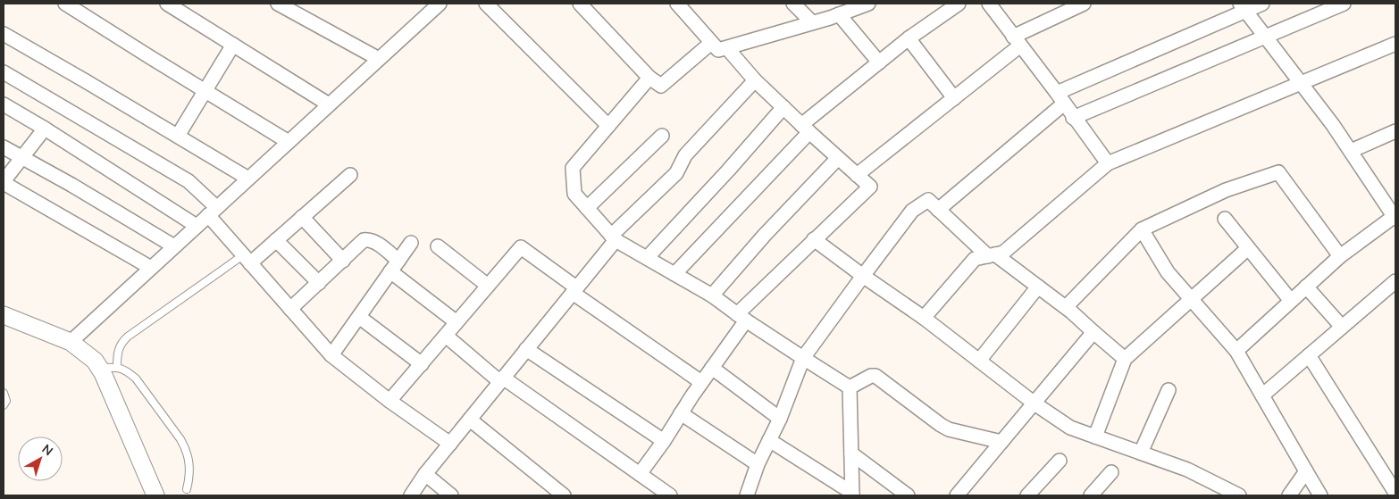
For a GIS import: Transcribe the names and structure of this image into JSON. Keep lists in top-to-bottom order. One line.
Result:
{"north":"top right"}
